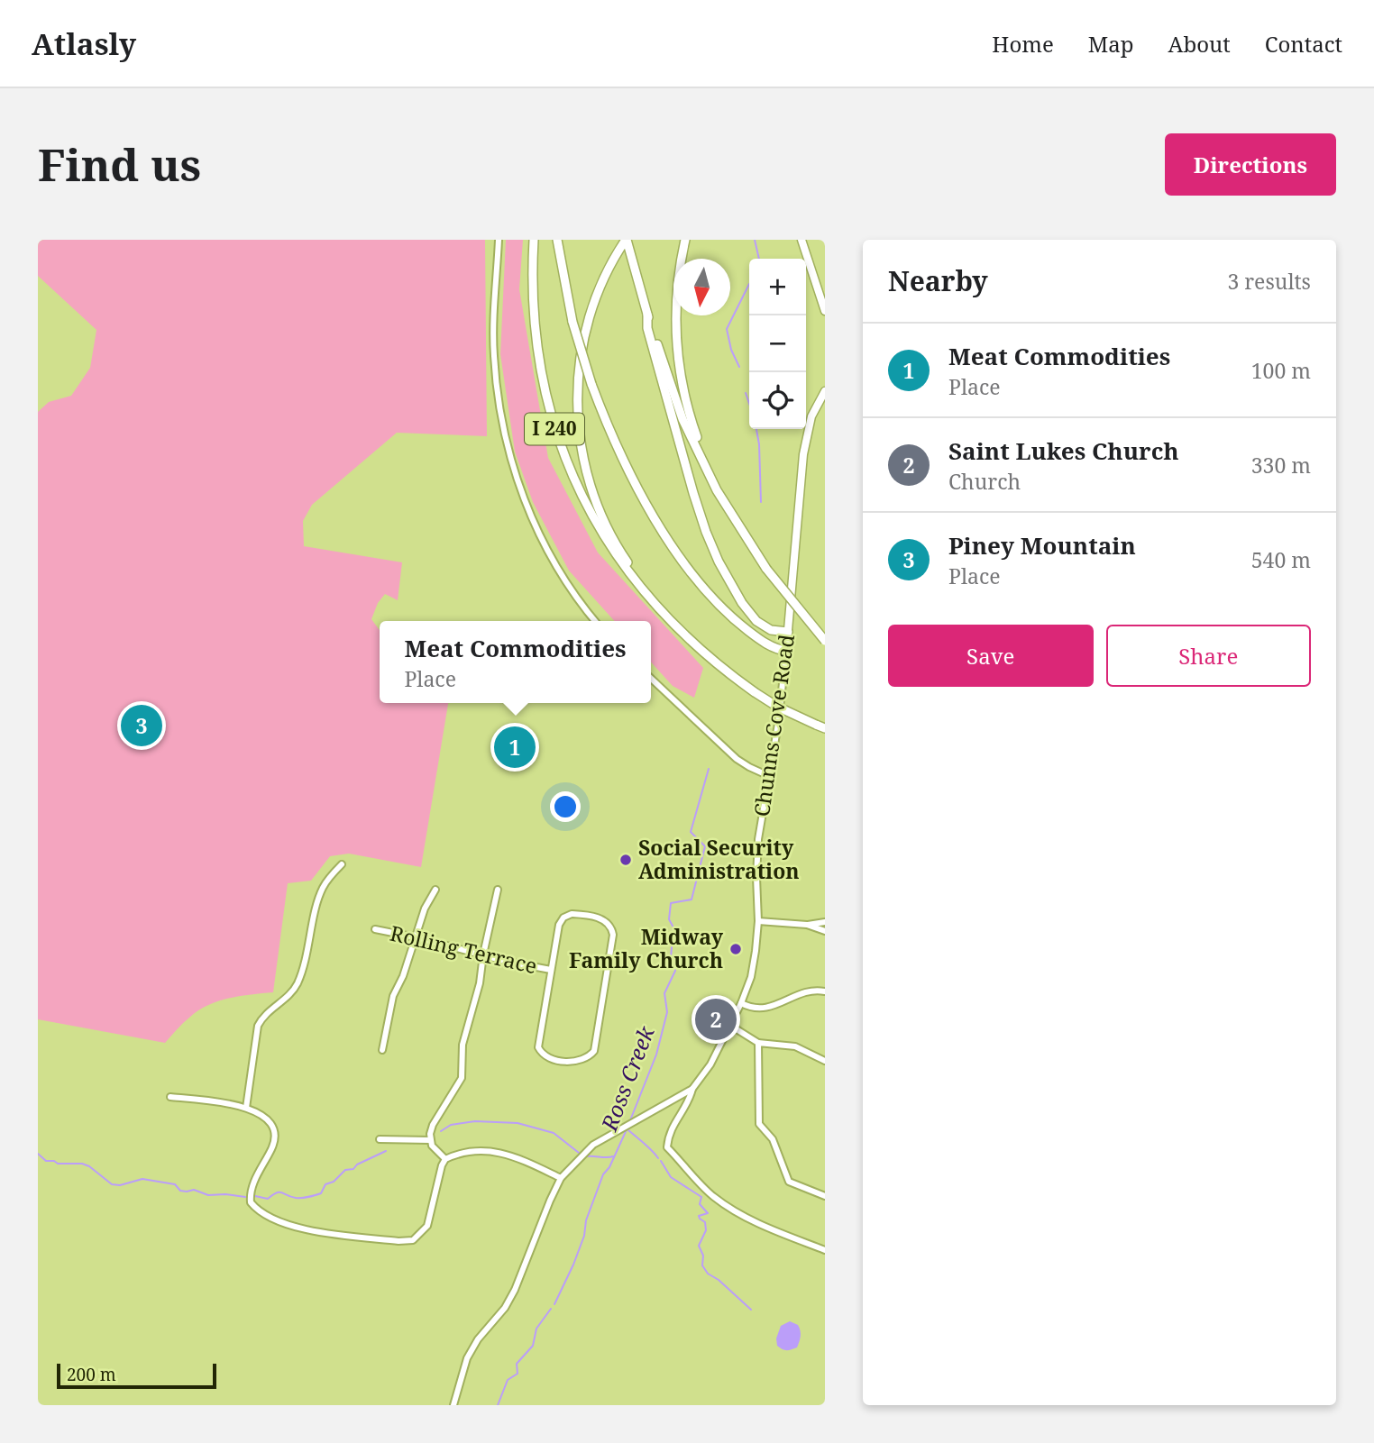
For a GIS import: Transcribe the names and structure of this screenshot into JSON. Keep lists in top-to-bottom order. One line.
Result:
{"streets":{"highway":["I 240"],"main road":["Chunns Cove Road"],"street":["Rolling Terrace"]},"water":["Ross Creek"],"places":["Social Security Administration","Midway Family Church"],"scale_bar":"200 m","north":"bottom","page":{"header":"Atlasly","nav":["Home","Map","About","Contact"],"buttons":["Directions",["Save","Share"]],"title":"Find us","heading":["Nearby","3 results"],"map_buttons":["+","−"],"list":[{"mark":"1","name":"Meat Commodities","note":"Place","value":"100 m"},{"mark":"2","name":"Saint Lukes Church","note":"Church","value":"330 m"},{"mark":"3","name":"Piney Mountain","note":"Place","value":"540 m"}],"popup":["Meat Commodities","Place"],"pins":["3","1","2"],"scale":"200 m"}}
